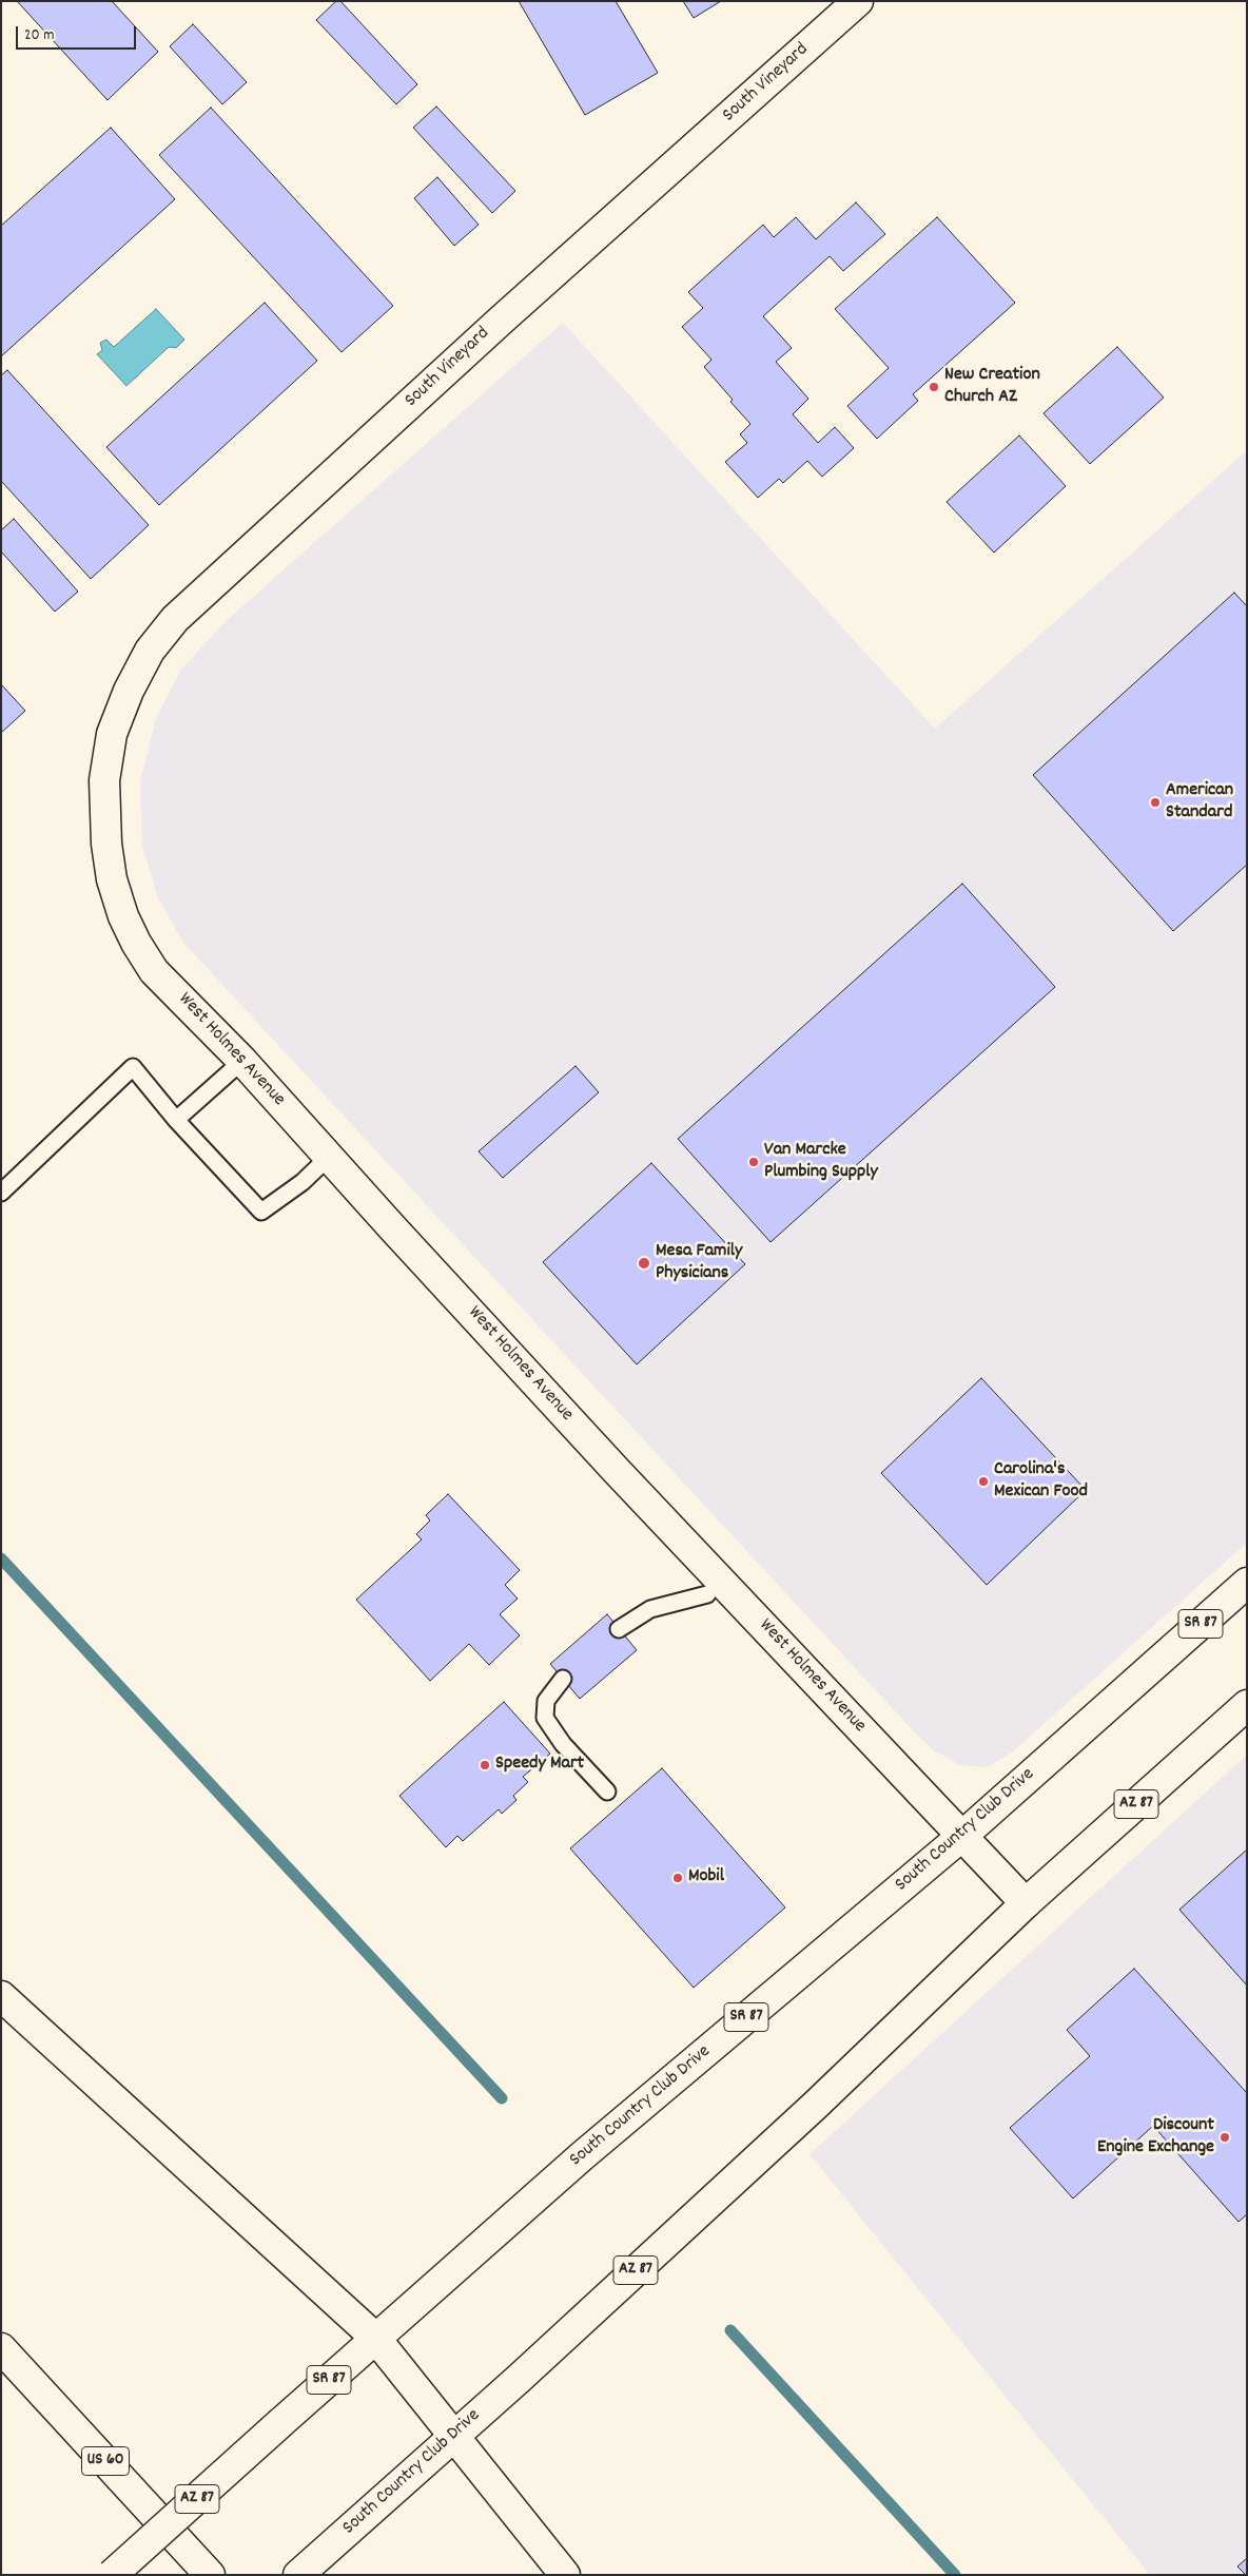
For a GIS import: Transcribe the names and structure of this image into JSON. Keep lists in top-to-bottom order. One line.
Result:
{"streets":{"main road":["South Vineyard","West Holmes Avenue","SR 87","AZ 87","South Country Club Drive","US 60"]},"crossings":[["South Vineyard","West Holmes Avenue"],["West Holmes Avenue","South Country Club Drive"]],"places":["New Creation Church AZ","American Standard","Van Marcke Plumbing Supply","Mesa Family Physicians","Carolina's Mexican Food","Speedy Mart","Mobil","Discount Engine Exchange"],"scale_bar":"20 m"}
